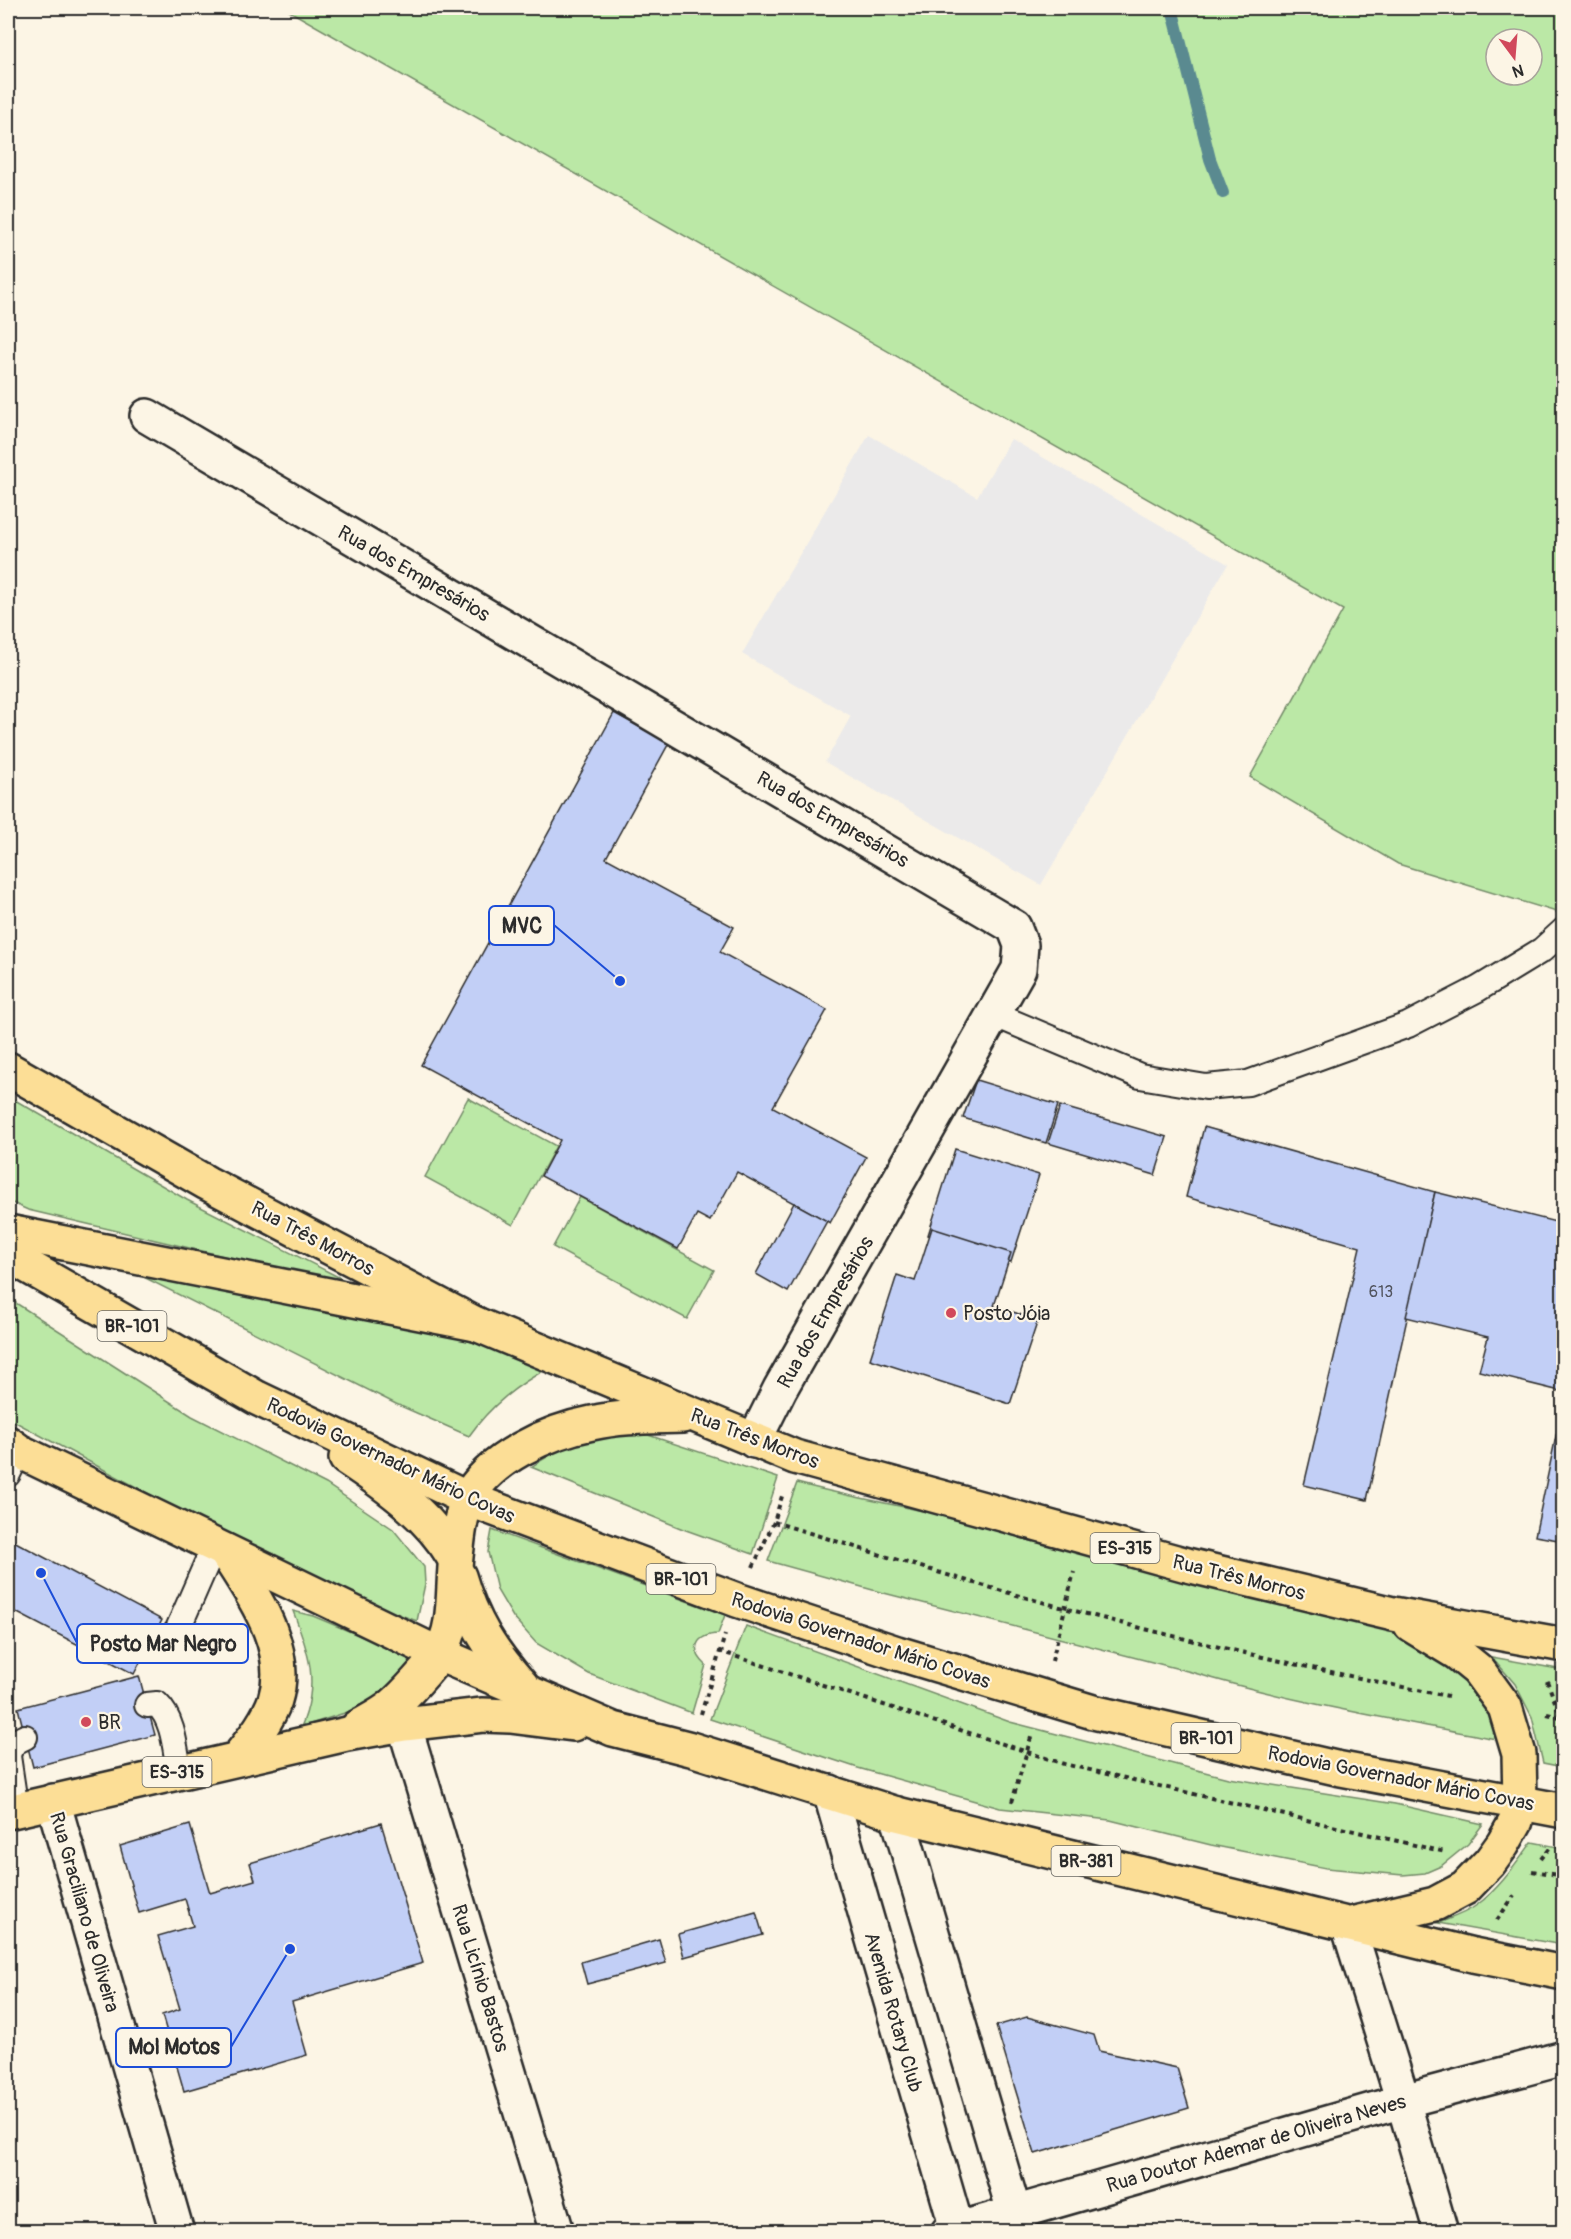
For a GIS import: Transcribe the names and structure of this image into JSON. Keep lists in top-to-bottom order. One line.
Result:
{"streets":{"main road":["Rua Três Morros","BR-101","Rodovia Governador Mário Covas","ES-315","BR-381"],"street":["Rua dos Empresários","Rua Graciliano de Oliveira","Rua Licínio Bastos","Avenida Rotary Club","Rua Doutor Ademar de Oliveira Neves"]},"crossings":[["Rua dos Empresários","Rua Três Morros"],["ES-315","BR-381"],["ES-315","Rua Graciliano de Oliveira"],["ES-315","Rua Licínio Bastos"],["BR-381","Avenida Rotary Club"],["Avenida Rotary Club","Rua Doutor Ademar de Oliveira Neves"]],"places":["MVC","Posto Jóia","Posto Mar Negro","BR","Mol Motos"],"house_numbers":["613"],"north":"bottom"}
